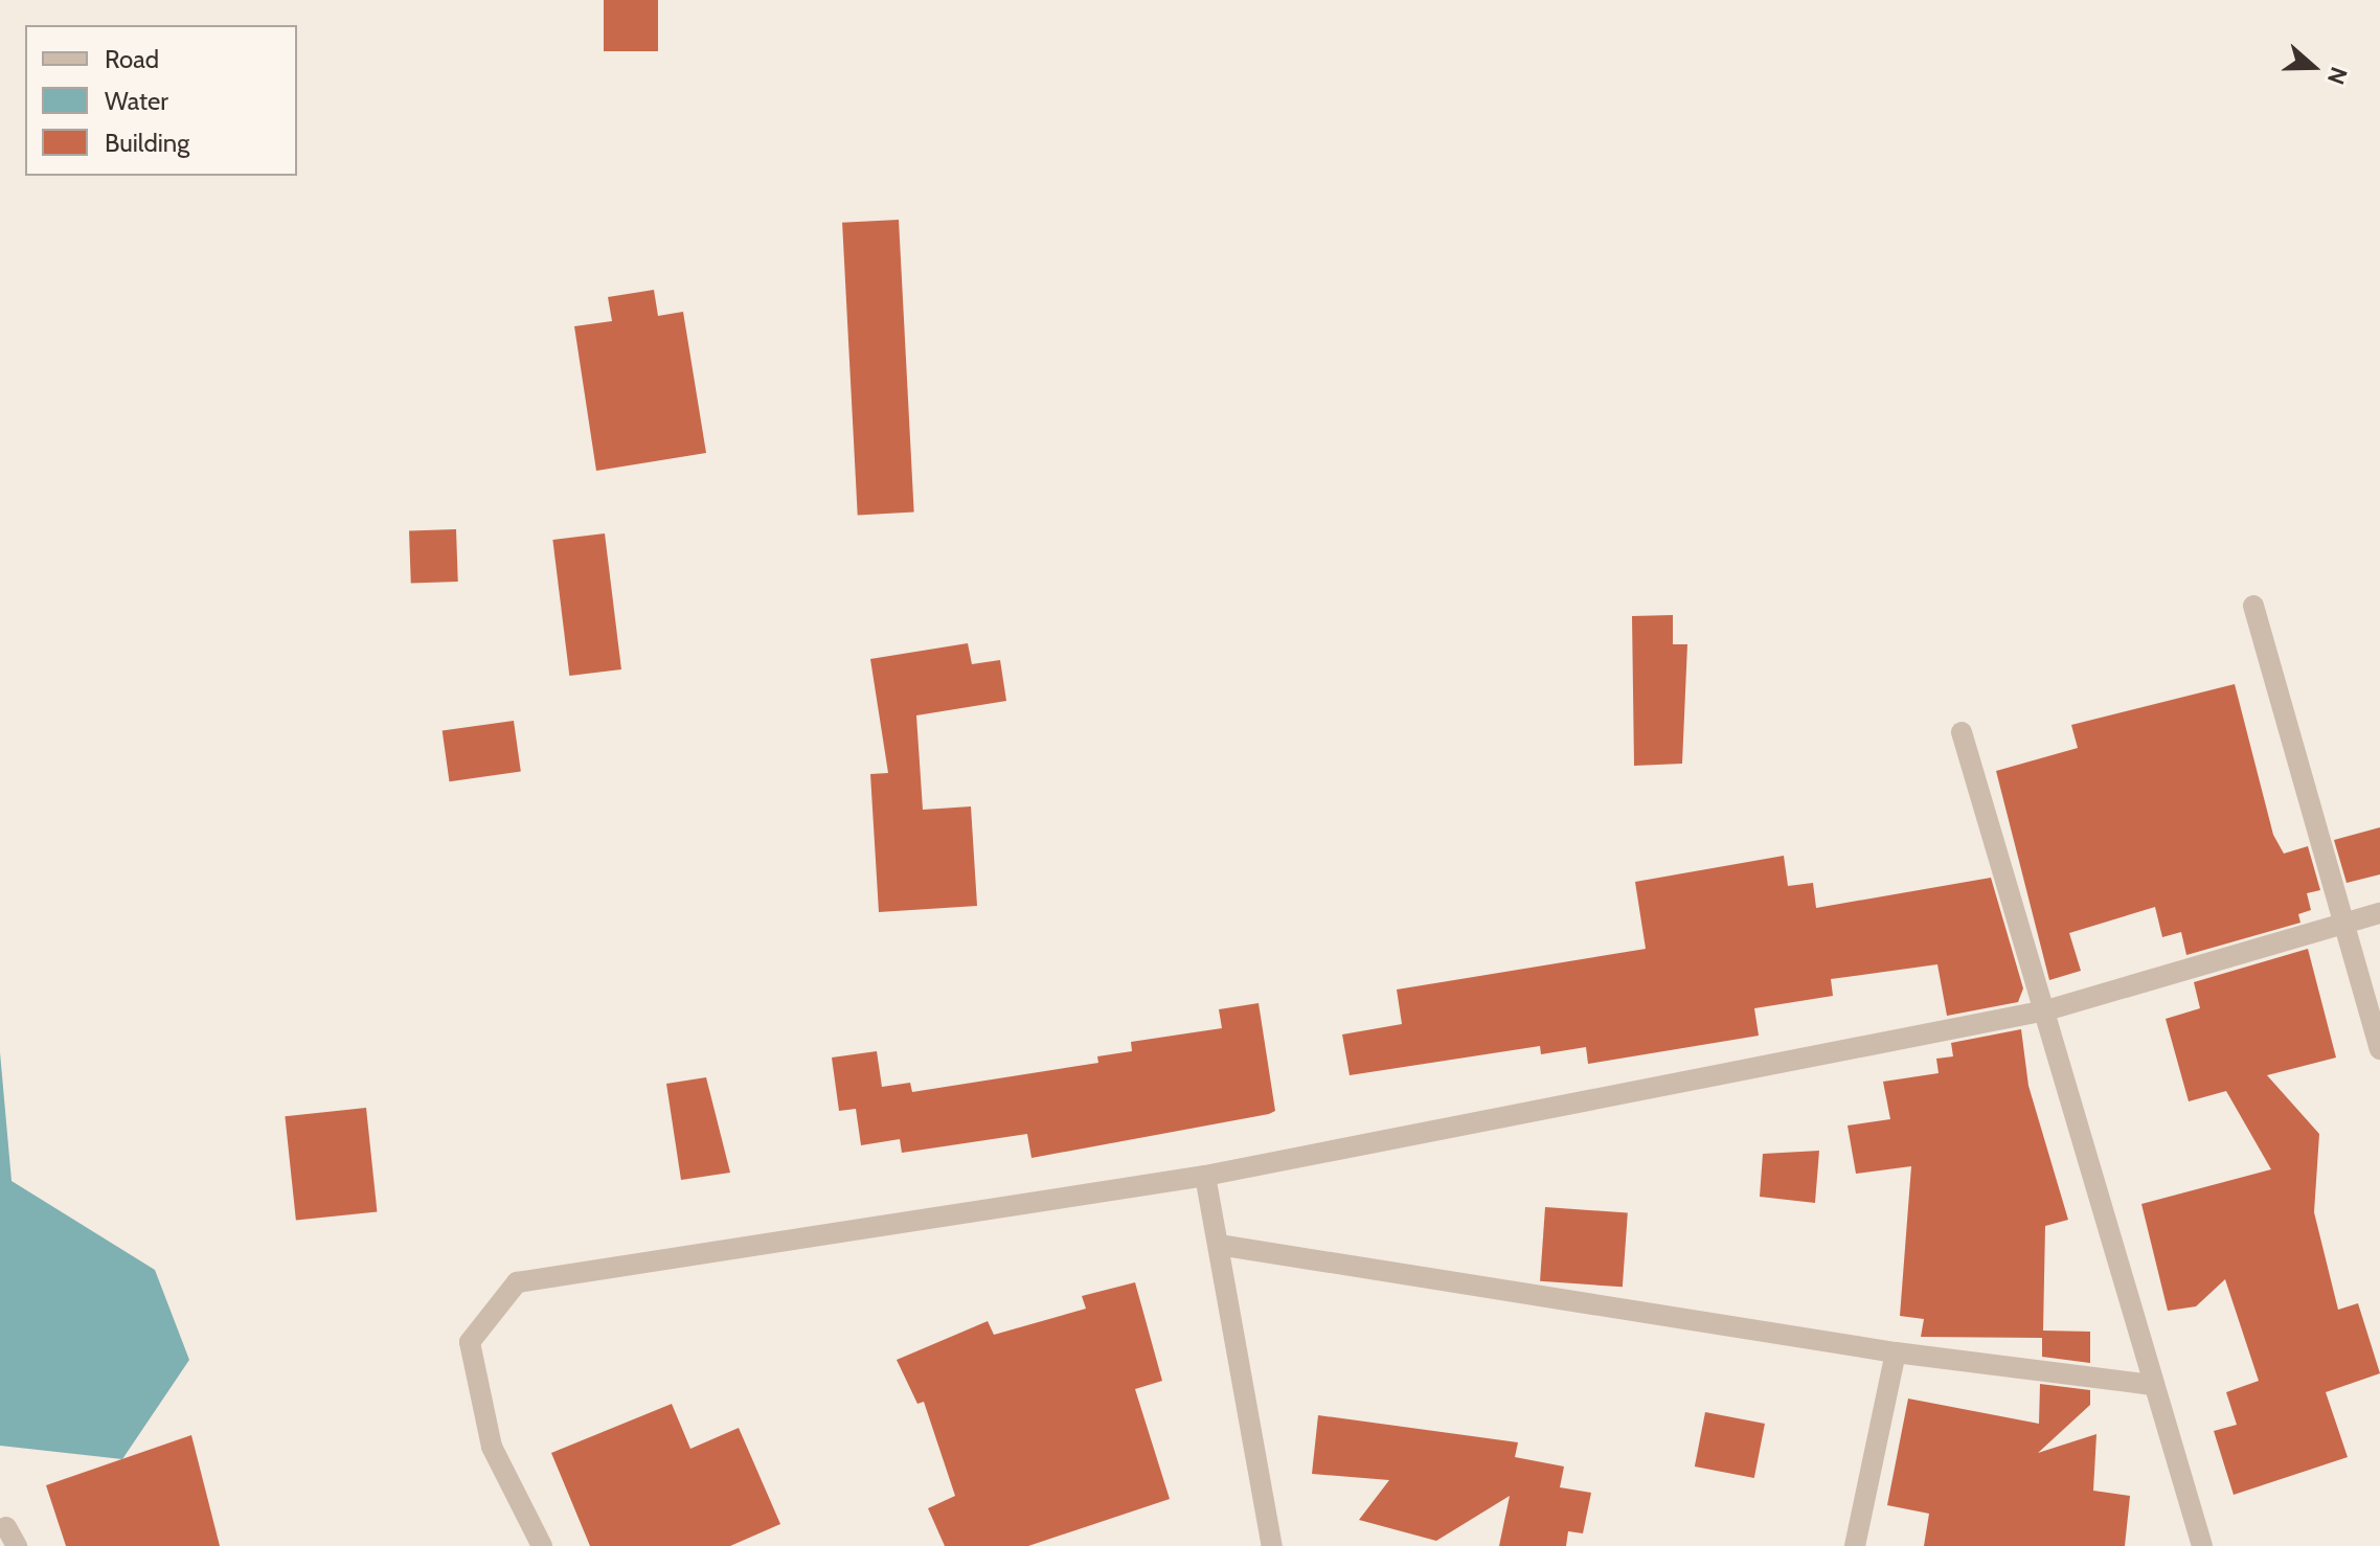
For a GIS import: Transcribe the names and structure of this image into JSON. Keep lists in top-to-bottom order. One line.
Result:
{"legend":["Road","Water","Building"],"north":"right"}
